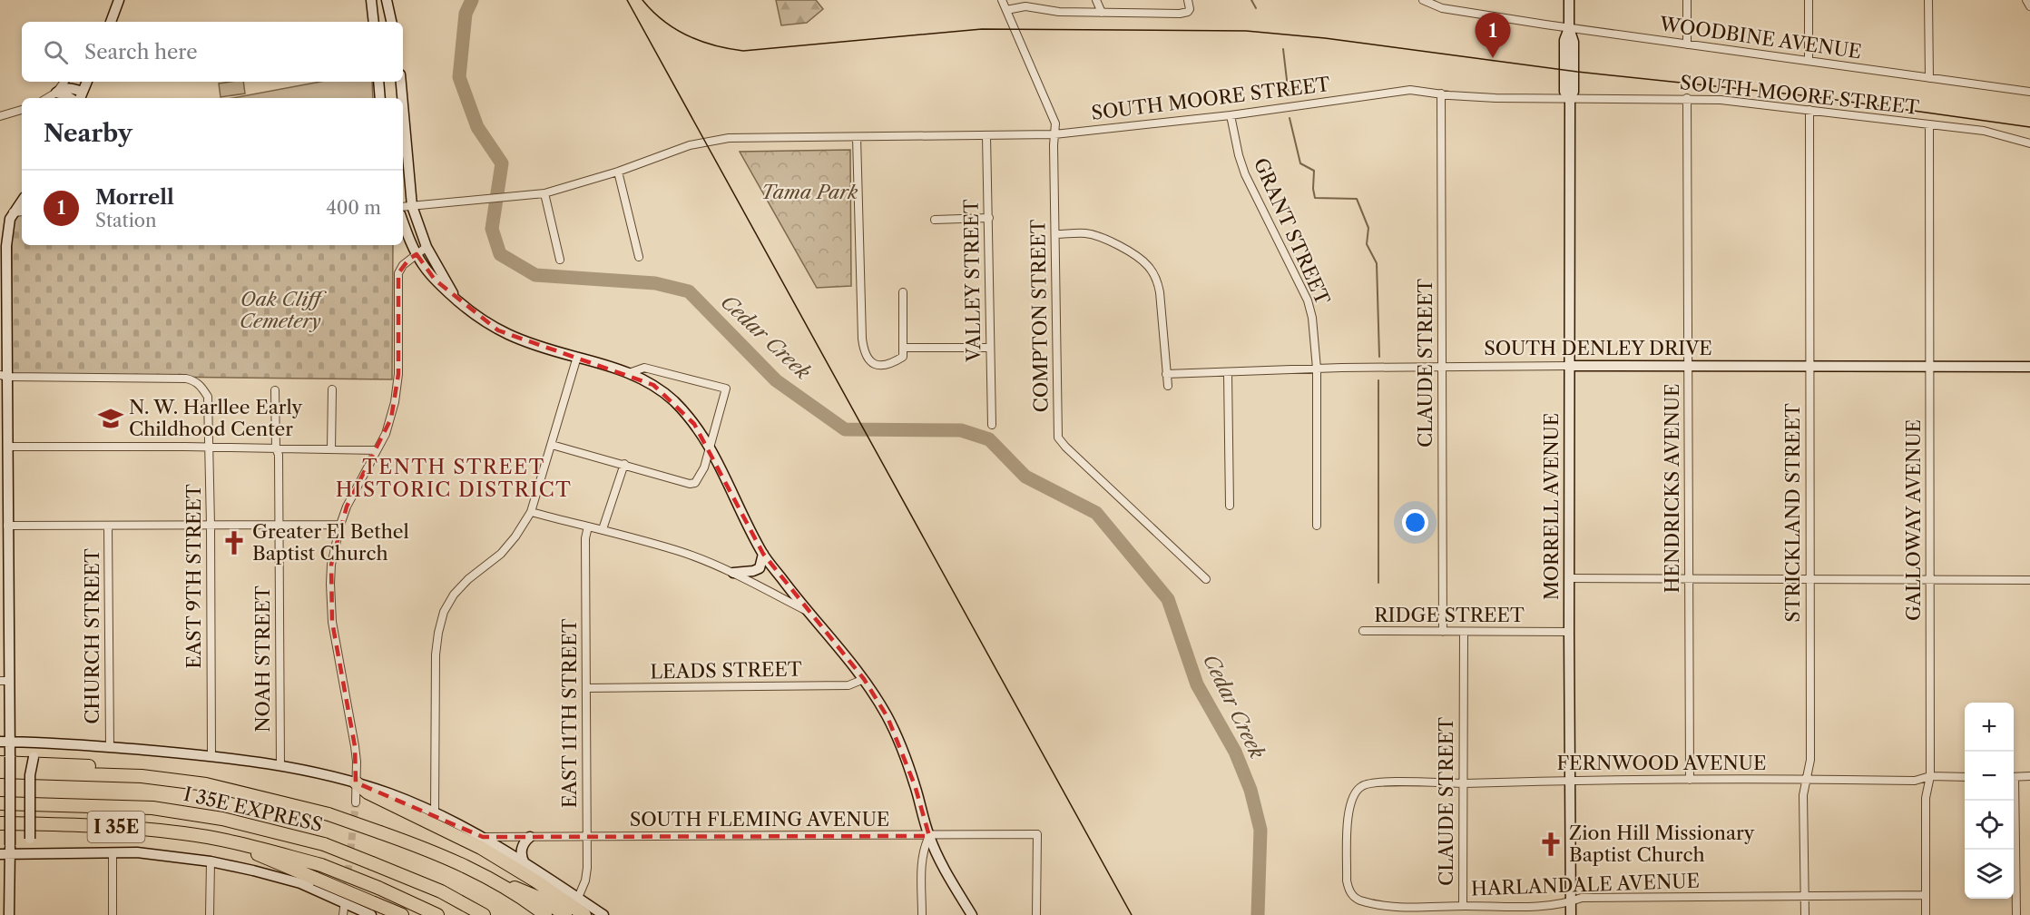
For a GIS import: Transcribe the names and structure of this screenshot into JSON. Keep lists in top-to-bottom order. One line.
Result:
{"streets":{"highway":["I 35E EXPRESS","I 35E"],"street":["WOODBINE AVENUE","SOUTH MOORE STREET","GRANT STREET","VALLEY STREET","COMPTON STREET","SOUTH DENLEY DRIVE","CLAUDE STREET","HENDRICKS AVENUE","MORRELL AVENUE","STRICKLAND STREET","GALLOWAY AVENUE","EAST 9TH STREET","RIDGE STREET","CHURCH STREET","NOAH STREET","LEADS STREET","EAST 11TH STREET","FERNWOOD AVENUE","SOUTH FLEMING AVENUE","HARLANDALE AVENUE"]},"crossings":[["WOODBINE AVENUE","MORRELL AVENUE"],["SOUTH MOORE STREET","GRANT STREET"],["SOUTH MOORE STREET","VALLEY STREET"],["SOUTH MOORE STREET","COMPTON STREET"],["SOUTH MOORE STREET","CLAUDE STREET"],["SOUTH MOORE STREET","HENDRICKS AVENUE"],["SOUTH MOORE STREET","MORRELL AVENUE"],["SOUTH MOORE STREET","STRICKLAND STREET"],["SOUTH MOORE STREET","GALLOWAY AVENUE"],["GRANT STREET","SOUTH DENLEY DRIVE"],["SOUTH DENLEY DRIVE","CLAUDE STREET"],["SOUTH DENLEY DRIVE","HENDRICKS AVENUE"],["SOUTH DENLEY DRIVE","MORRELL AVENUE"],["SOUTH DENLEY DRIVE","STRICKLAND STREET"],["SOUTH DENLEY DRIVE","GALLOWAY AVENUE"],["CLAUDE STREET","RIDGE STREET"],["CLAUDE STREET","FERNWOOD AVENUE"],["CLAUDE STREET","HARLANDALE AVENUE"],["HENDRICKS AVENUE","FERNWOOD AVENUE"],["MORRELL AVENUE","RIDGE STREET"],["MORRELL AVENUE","FERNWOOD AVENUE"],["MORRELL AVENUE","HARLANDALE AVENUE"],["STRICKLAND STREET","FERNWOOD AVENUE"],["STRICKLAND STREET","HARLANDALE AVENUE"],["GALLOWAY AVENUE","FERNWOOD AVENUE"],["GALLOWAY AVENUE","HARLANDALE AVENUE"],["LEADS STREET","EAST 11TH STREET"],["EAST 11TH STREET","SOUTH FLEMING AVENUE"],["FERNWOOD AVENUE","HARLANDALE AVENUE"]],"districts":["TENTH STREET HISTORIC DISTRICT"],"water":["Cedar Creek"],"parks":["Tama Park","Oak Cliff Cemetery"],"places":{"school or university":["N. W. Harllee Early Childhood Center"],"church":["Greater El Bethel Baptist Church","Zion Hill Missionary Baptist Church"]},"page":{"pins":"1","search":"Search here","heading":"Nearby","list":[{"mark":"1","name":"Morrell","note":"Station","value":"400 m"}],"map_buttons":["+","−"]}}
